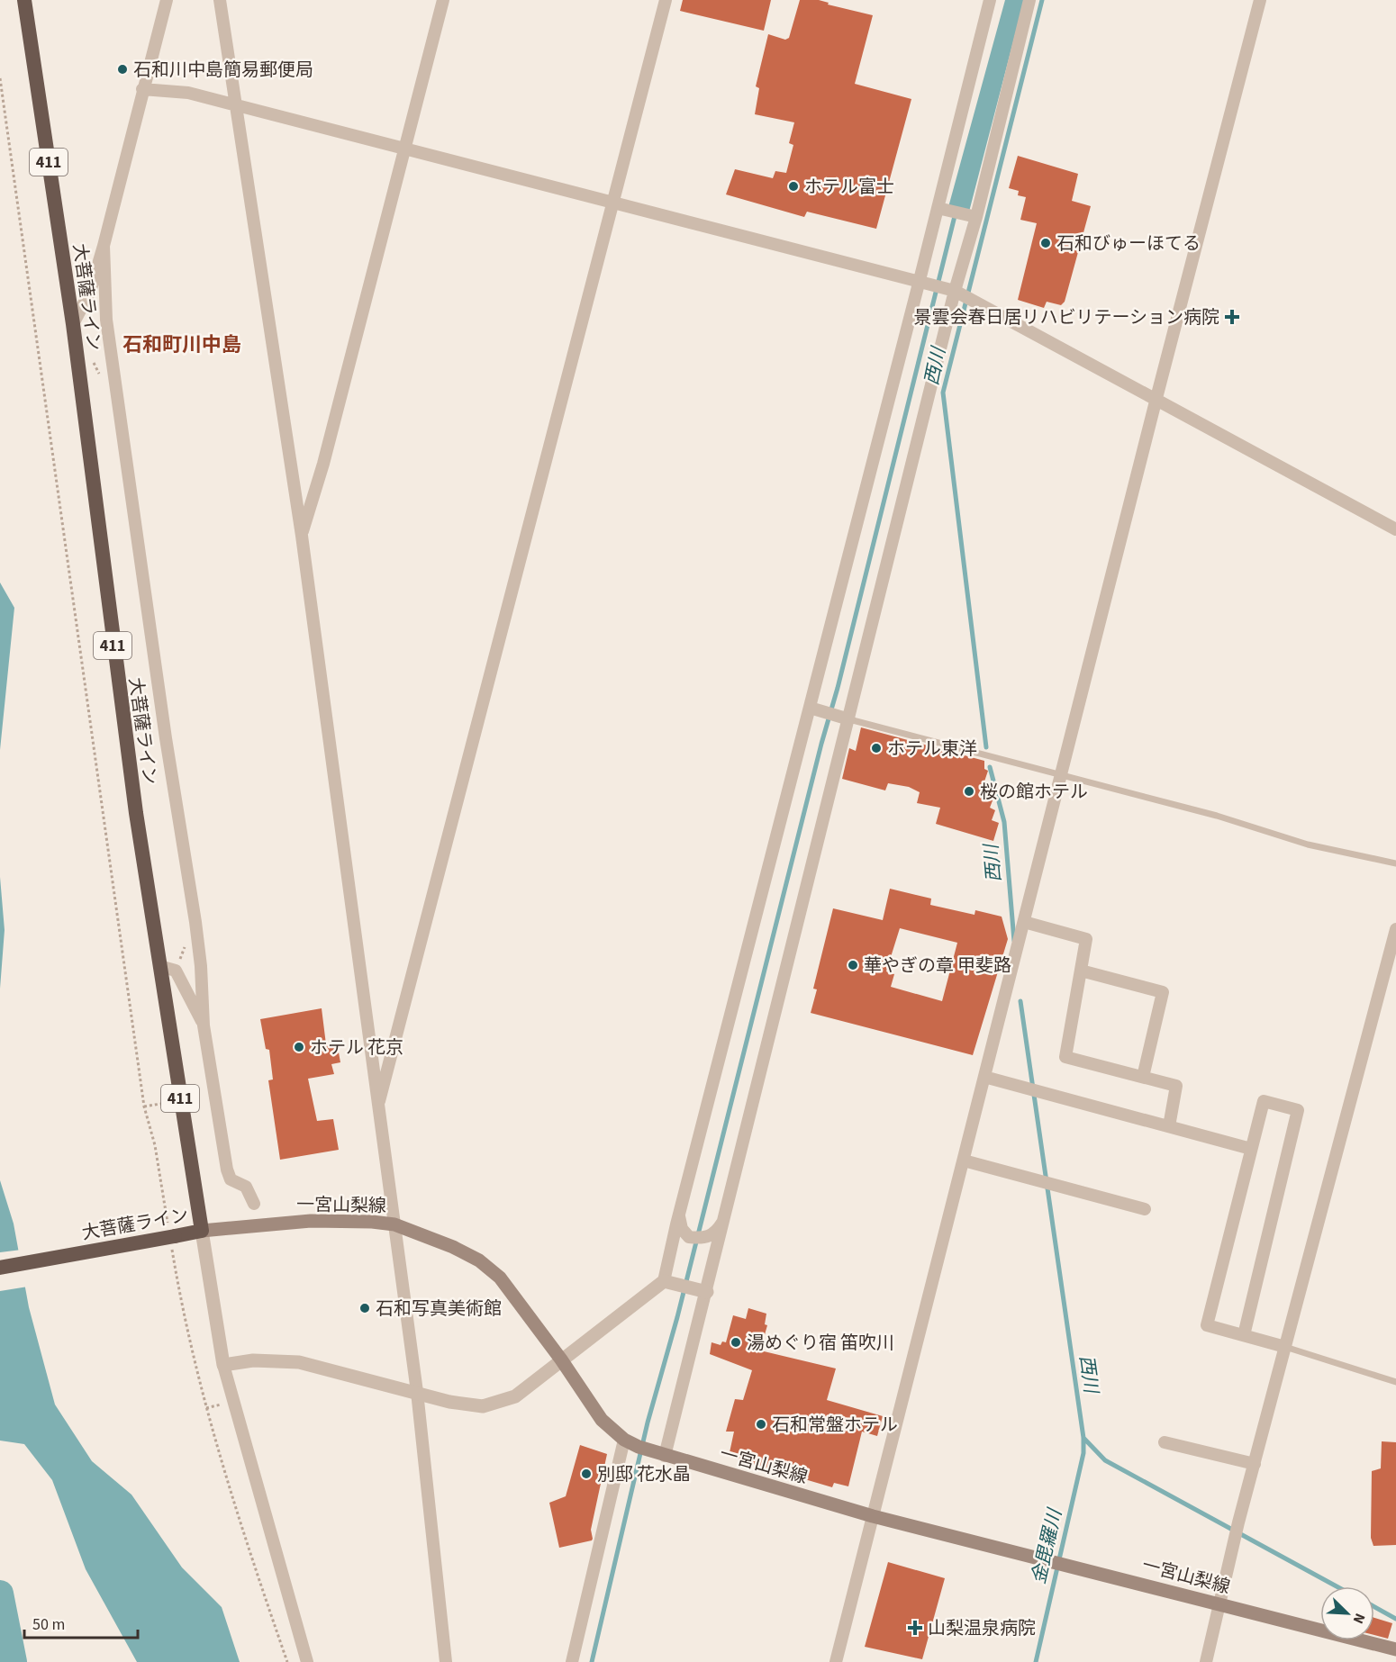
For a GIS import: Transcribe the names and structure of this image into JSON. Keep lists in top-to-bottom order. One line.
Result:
{"streets":{"highway":["411","大菩薩ライン"],"main road":["一宮山梨線"]},"crossings":[["大菩薩ライン","一宮山梨線"]],"districts":["石和町川中島"],"water":["西川","金毘羅川"],"places":{"other":["石和川中島簡易郵便局","ホテル富士","石和びゅーほてる","ホテル東洋","桜の館ホテル","華やぎの章 甲斐路","ホテル 花京","石和写真美術館","湯めぐり宿 笛吹川","石和常盤ホテル","別邸 花水晶"],"health":["景雲会春日居リハビリテーション病院","山梨温泉病院"]},"scale_bar":"50 m","north":"bottom right"}
